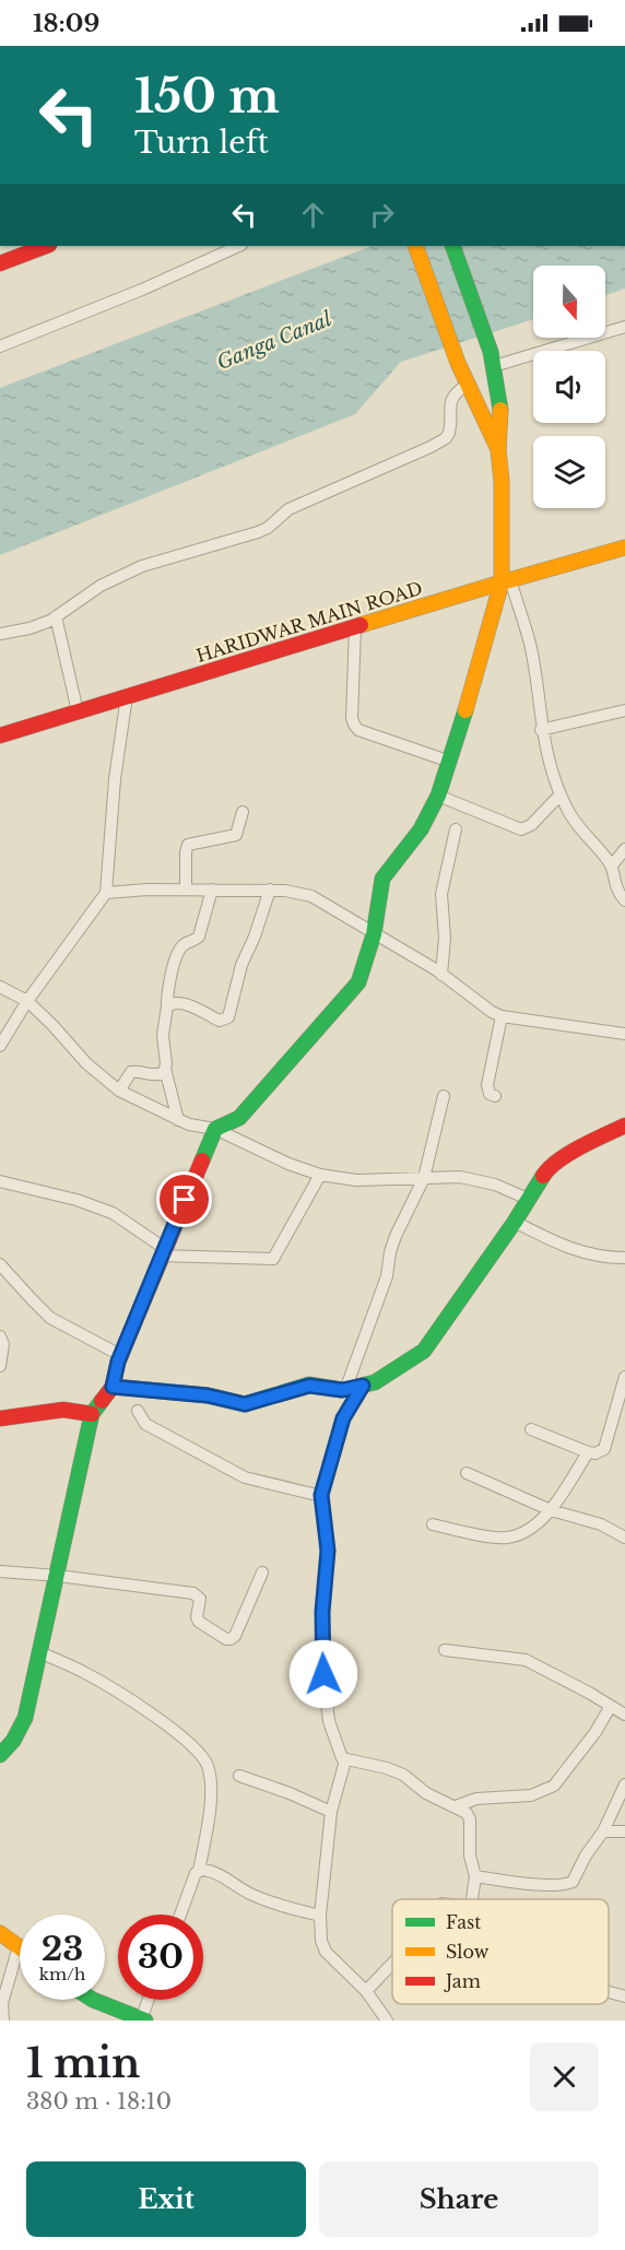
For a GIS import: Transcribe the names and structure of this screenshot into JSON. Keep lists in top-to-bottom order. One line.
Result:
{"streets":{"street":["HARIDWAR MAIN ROAD"]},"water":["Ganga Canal"],"legend":["Fast","Slow","Jam"],"north":"bottom","page":{"status":"18:09","turn":["150 m","Turn left"],"speed":"23 km/h","limit":"30","heading":["1 min","380 m · 18:10"],"buttons":["Exit","Share"]}}
